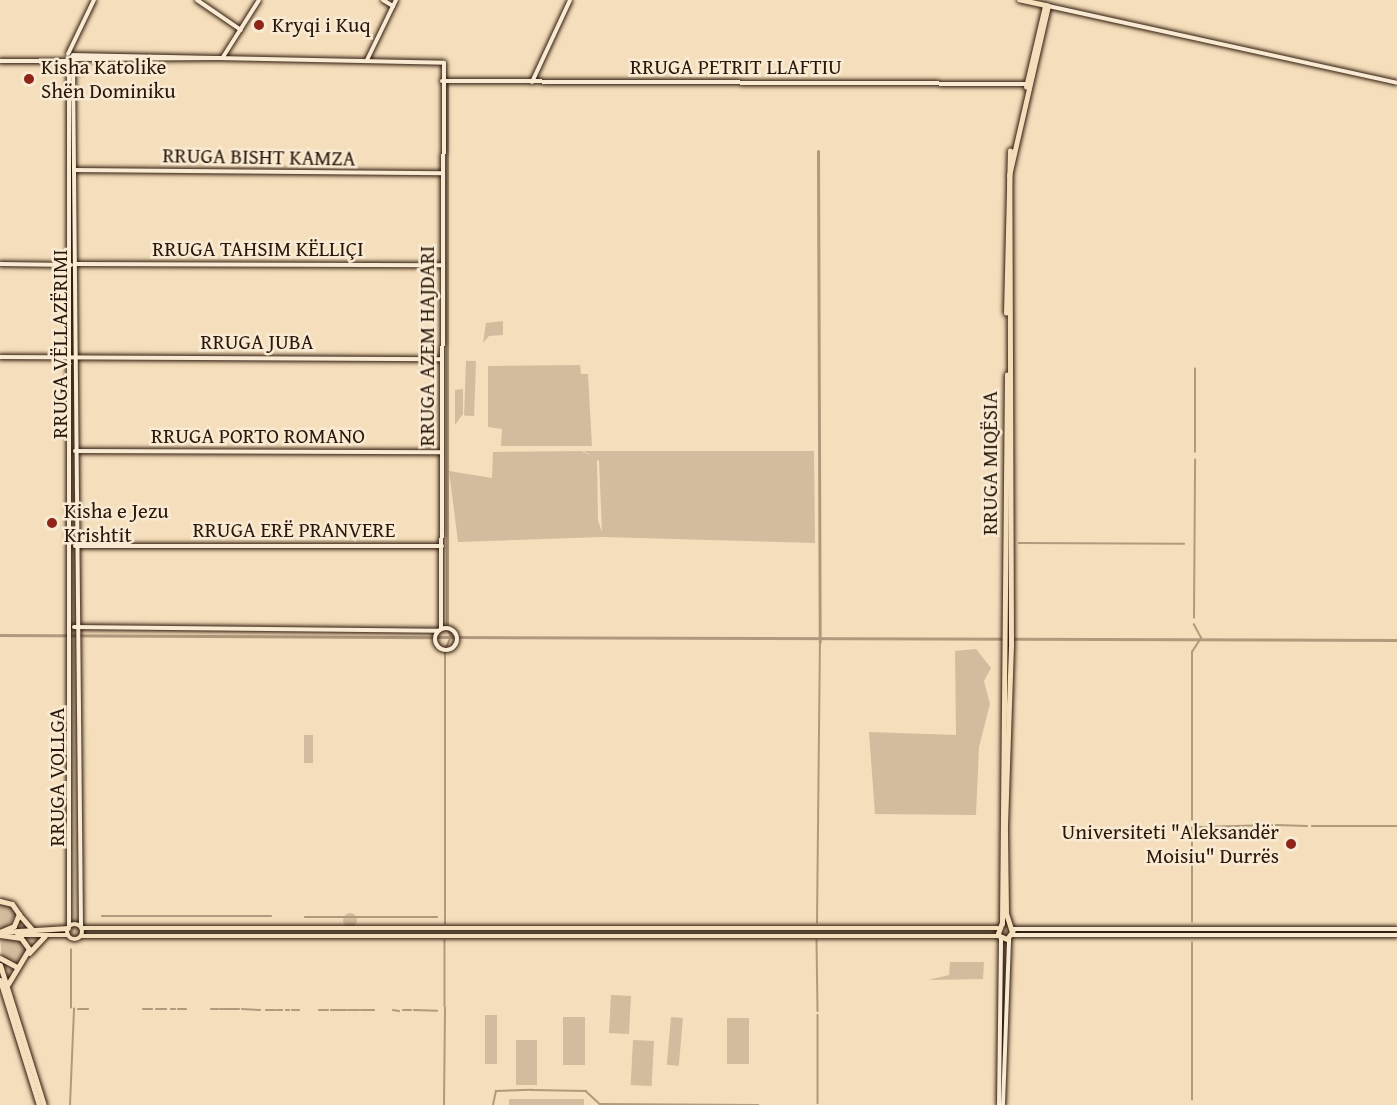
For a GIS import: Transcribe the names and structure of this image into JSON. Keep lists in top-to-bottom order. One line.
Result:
{"streets":{"main road":["RRUGA MIQËSIA"],"street":["RRUGA PETRIT LLAFTIU","RRUGA BISHT KAMZA","RRUGA TAHSIM KËLLIÇI","RRUGA JUBA","RRUGA VËLLAZËRIMI","RRUGA AZEM HAJDARI","RRUGA PORTO ROMANO","RRUGA ERË PRANVERE","RRUGA VOLLGA"]},"crossings":[["RRUGA PETRIT LLAFTIU","RRUGA AZEM HAJDARI"],["RRUGA PETRIT LLAFTIU","RRUGA MIQËSIA"],["RRUGA BISHT KAMZA","RRUGA VËLLAZËRIMI"],["RRUGA BISHT KAMZA","RRUGA AZEM HAJDARI"],["RRUGA TAHSIM KËLLIÇI","RRUGA VËLLAZËRIMI"],["RRUGA TAHSIM KËLLIÇI","RRUGA AZEM HAJDARI"],["RRUGA JUBA","RRUGA VËLLAZËRIMI"],["RRUGA JUBA","RRUGA AZEM HAJDARI"],["RRUGA VËLLAZËRIMI","RRUGA PORTO ROMANO"],["RRUGA VËLLAZËRIMI","RRUGA ERË PRANVERE"],["RRUGA VËLLAZËRIMI","RRUGA VOLLGA"],["RRUGA AZEM HAJDARI","RRUGA PORTO ROMANO"],["RRUGA AZEM HAJDARI","RRUGA ERË PRANVERE"]],"places":["Kryqi i Kuq","Kisha Katolike Shën Dominiku","Kisha e Jezu Krishtit","Universiteti \"Aleksandër Moisiu\" Durrës"]}
